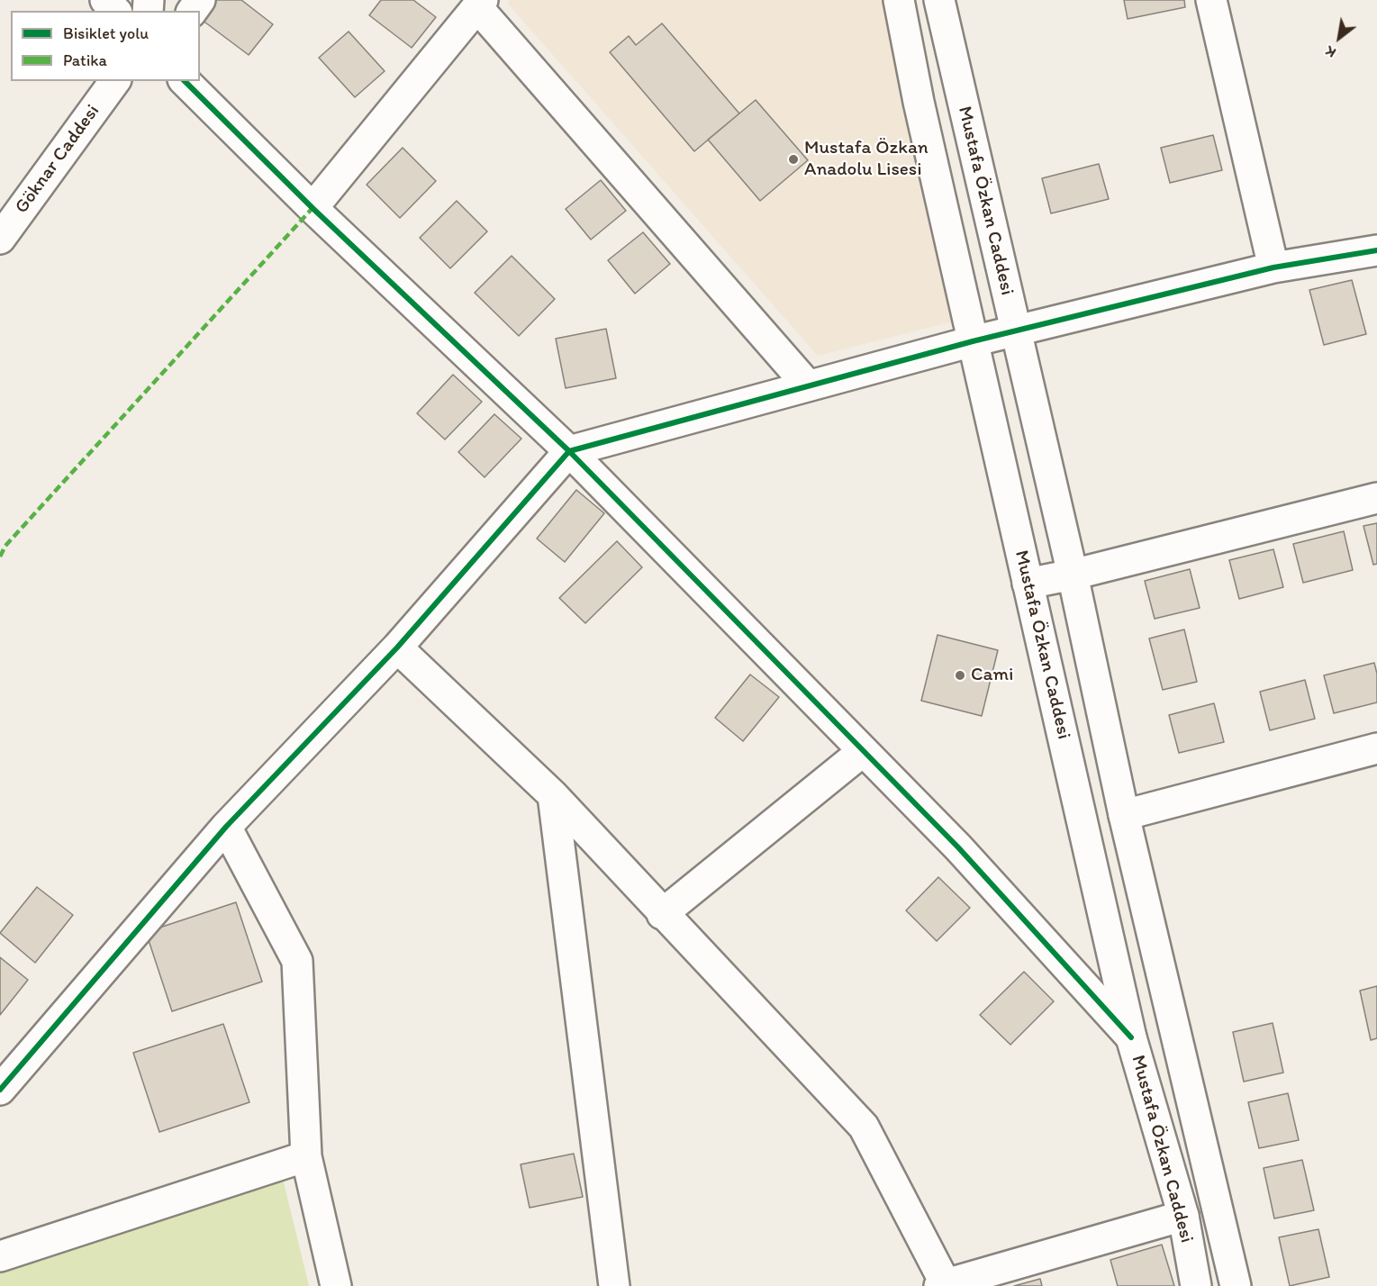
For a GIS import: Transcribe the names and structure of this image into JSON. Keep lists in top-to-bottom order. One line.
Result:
{"streets":{"street":["Göknar Caddesi","Mustafa Özkan Caddesi"]},"places":["Mustafa Özkan Anadolu Lisesi","Cami"],"legend":["Bisiklet yolu","Patika"],"north":"bottom left"}
